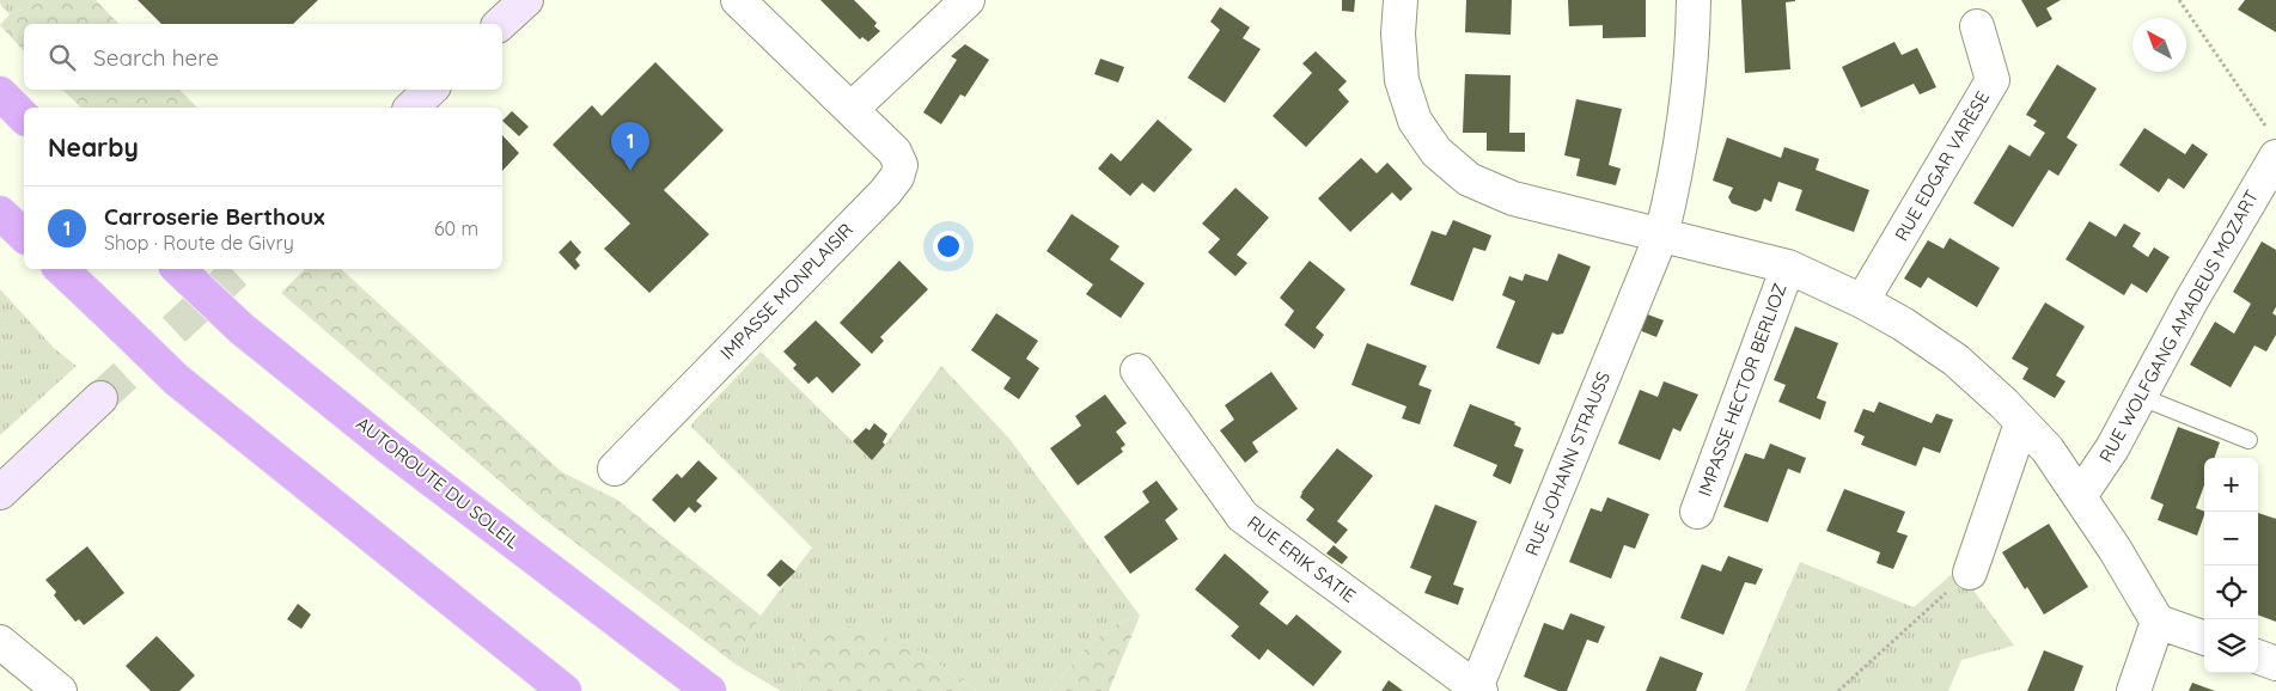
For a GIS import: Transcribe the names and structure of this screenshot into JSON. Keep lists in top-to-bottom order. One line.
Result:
{"streets":{"highway":["AUTOROUTE DU SOLEIL"],"street":["RUE EDGAR VARÈSE","IMPASSE MONPLAISIR","RUE WOLFGANG AMADEUS MOZART","IMPASSE HECTOR BERLIOZ","RUE JOHANN STRAUSS","RUE ERIK SATIE"]},"crossings":[["RUE JOHANN STRAUSS","RUE ERIK SATIE"]],"north":"top left","page":{"search":"Search here","heading":"Nearby","pins":"1","list":[{"mark":"1","name":"Carroserie Berthoux","note":"Shop · Route de Givry","value":"60 m"}],"map_buttons":["+","−"]}}
